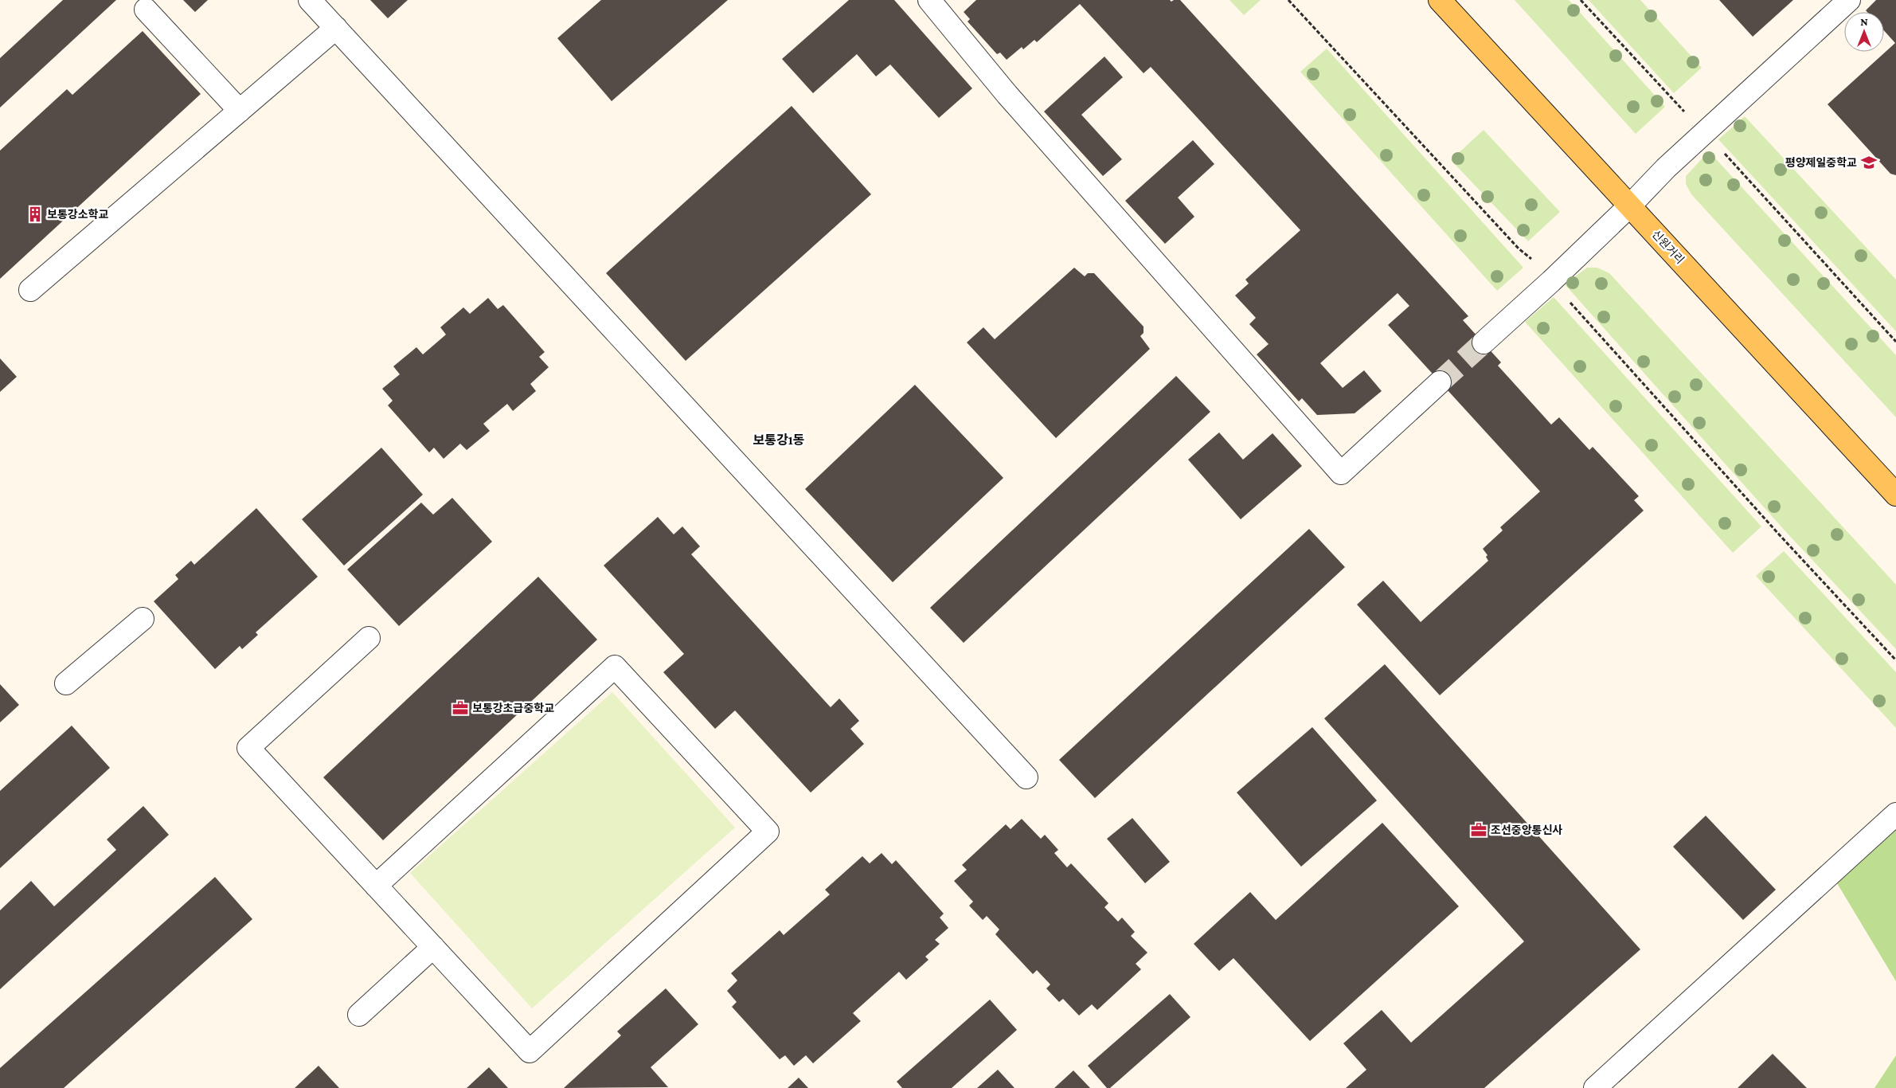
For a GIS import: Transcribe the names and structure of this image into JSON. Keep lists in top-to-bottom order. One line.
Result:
{"streets":{"main road":["신원거리"]},"districts":["보통강1동"],"places":{"school or university":["평양제일중학교"],"building":["보통강소학교"],"office":["보통강초급중학교","조선중앙통신사"]},"north":"top"}
